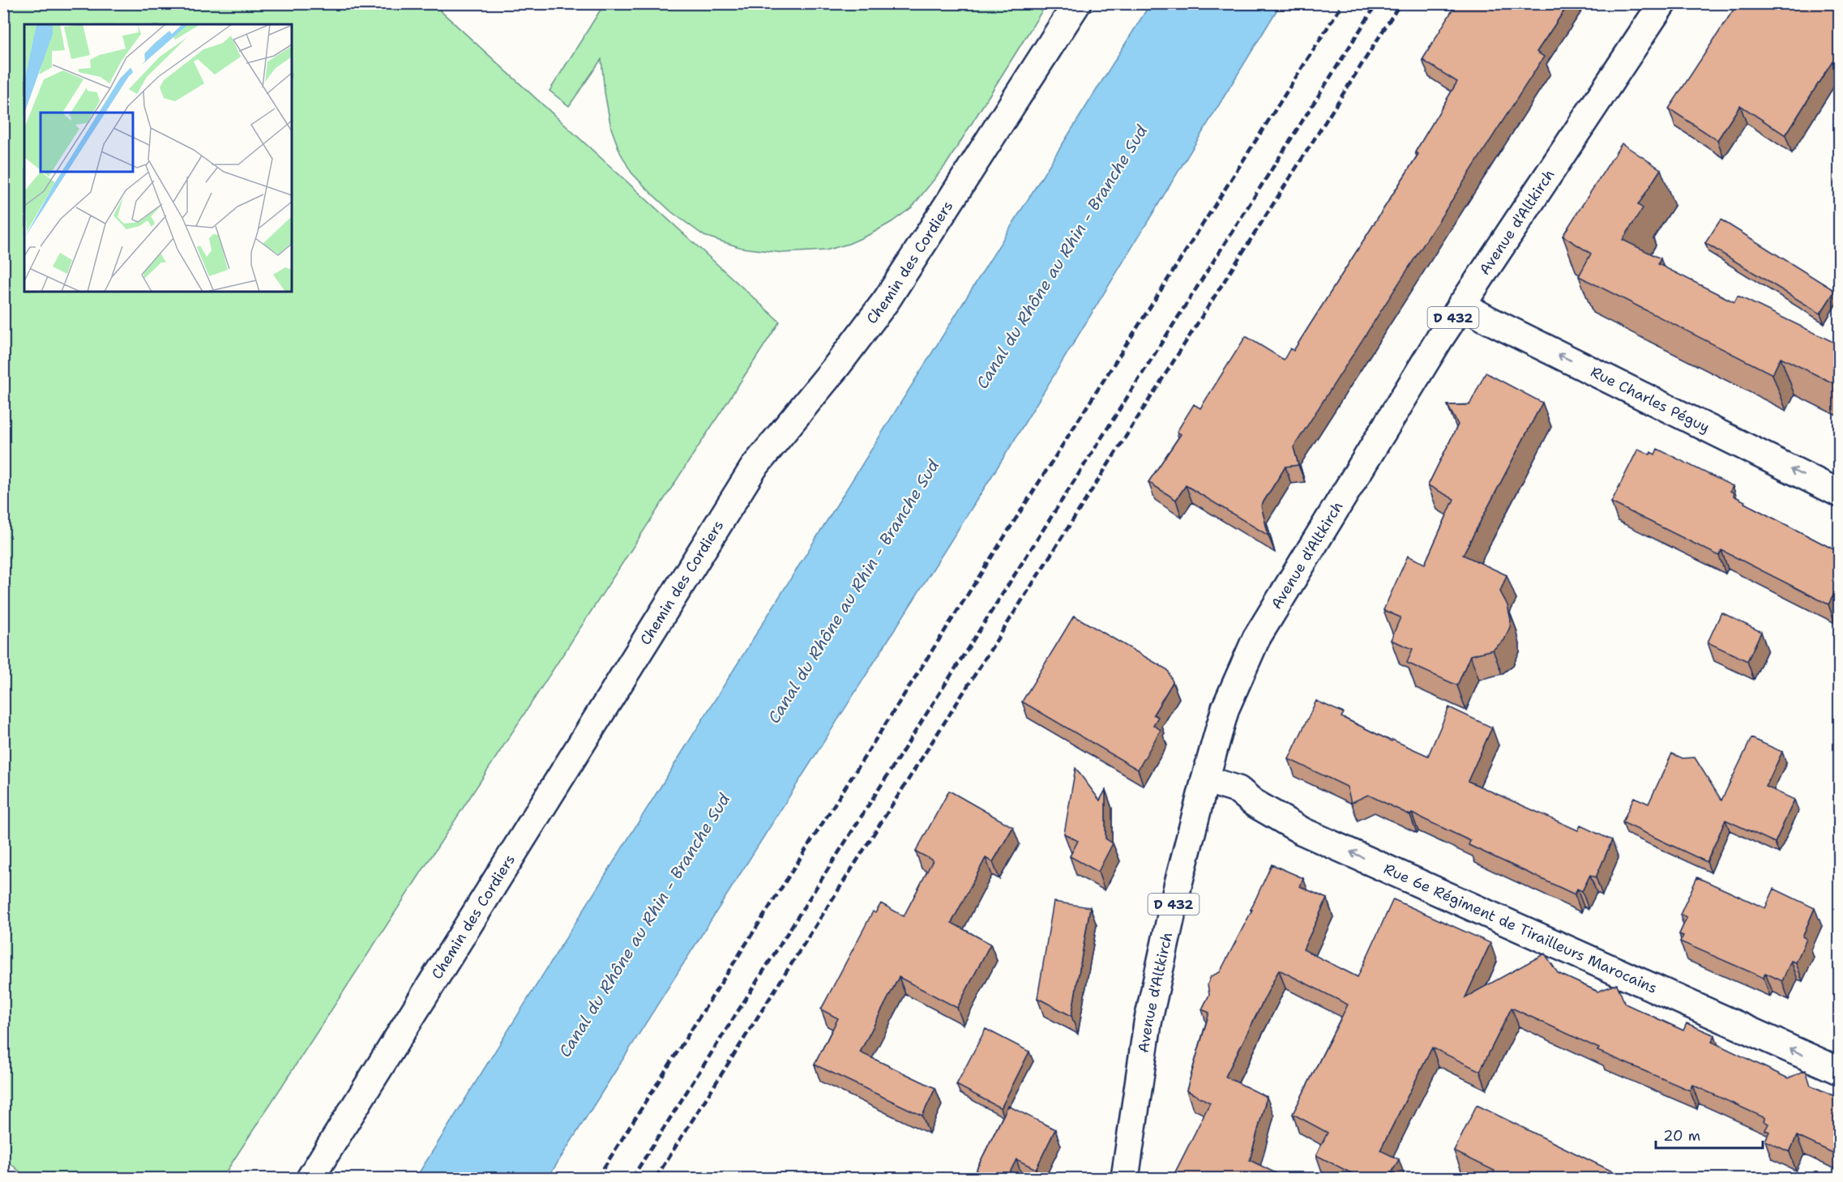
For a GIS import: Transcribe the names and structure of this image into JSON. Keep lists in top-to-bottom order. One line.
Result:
{"streets":{"street":["Avenue d'Altkirch","Chemin des Cordiers","D 432","Rue Charles Péguy","Rue 6e Régiment de Tirailleurs Marocains"]},"crossings":[["Avenue d'Altkirch","Rue Charles Péguy"],["Avenue d'Altkirch","Rue 6e Régiment de Tirailleurs Marocains"]],"one_way":["Rue Charles Péguy","Rue 6e Régiment de Tirailleurs Marocains"],"water":["Canal du Rhône au Rhin - Branche Sud"],"scale_bar":"20 m"}
